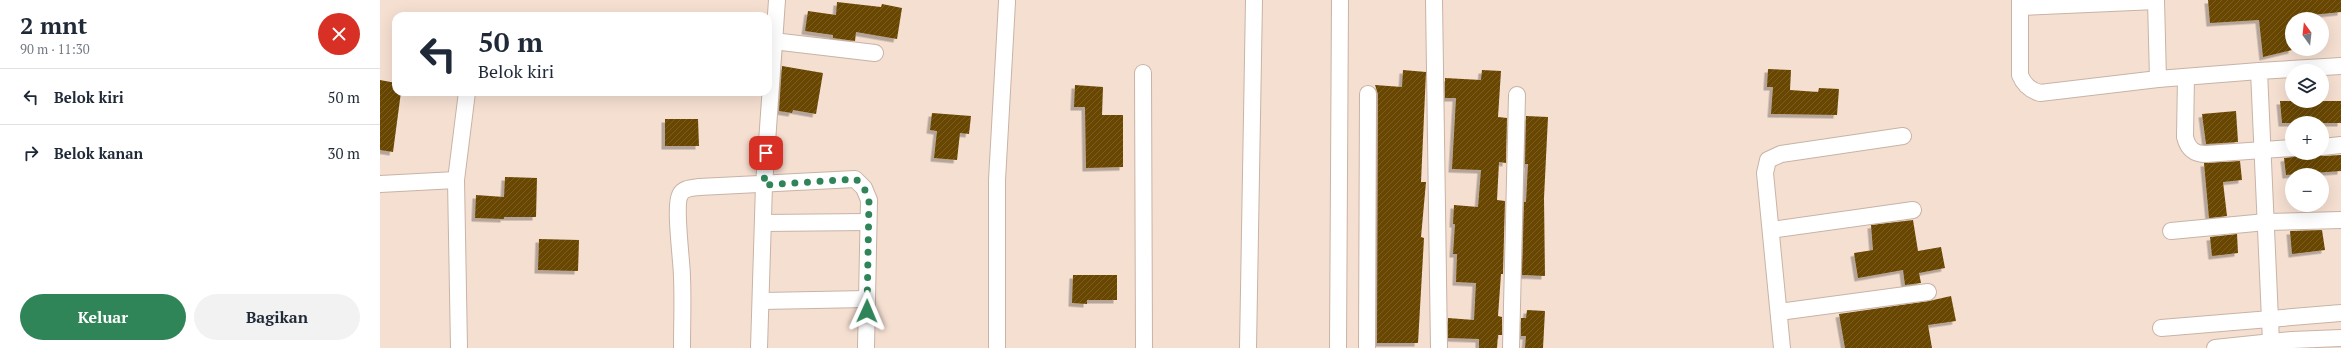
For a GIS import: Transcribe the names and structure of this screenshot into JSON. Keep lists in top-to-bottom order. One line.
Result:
{"north":"top","page":{"heading":["2 mnt","90 m · 11:30"],"map_buttons":["+","−"],"turn":["50 m","Belok kiri"],"list":[{"name":"Belok kiri","value":"50 m"},{"name":"Belok kanan","value":"30 m"}],"buttons":["Keluar","Bagikan"]}}
